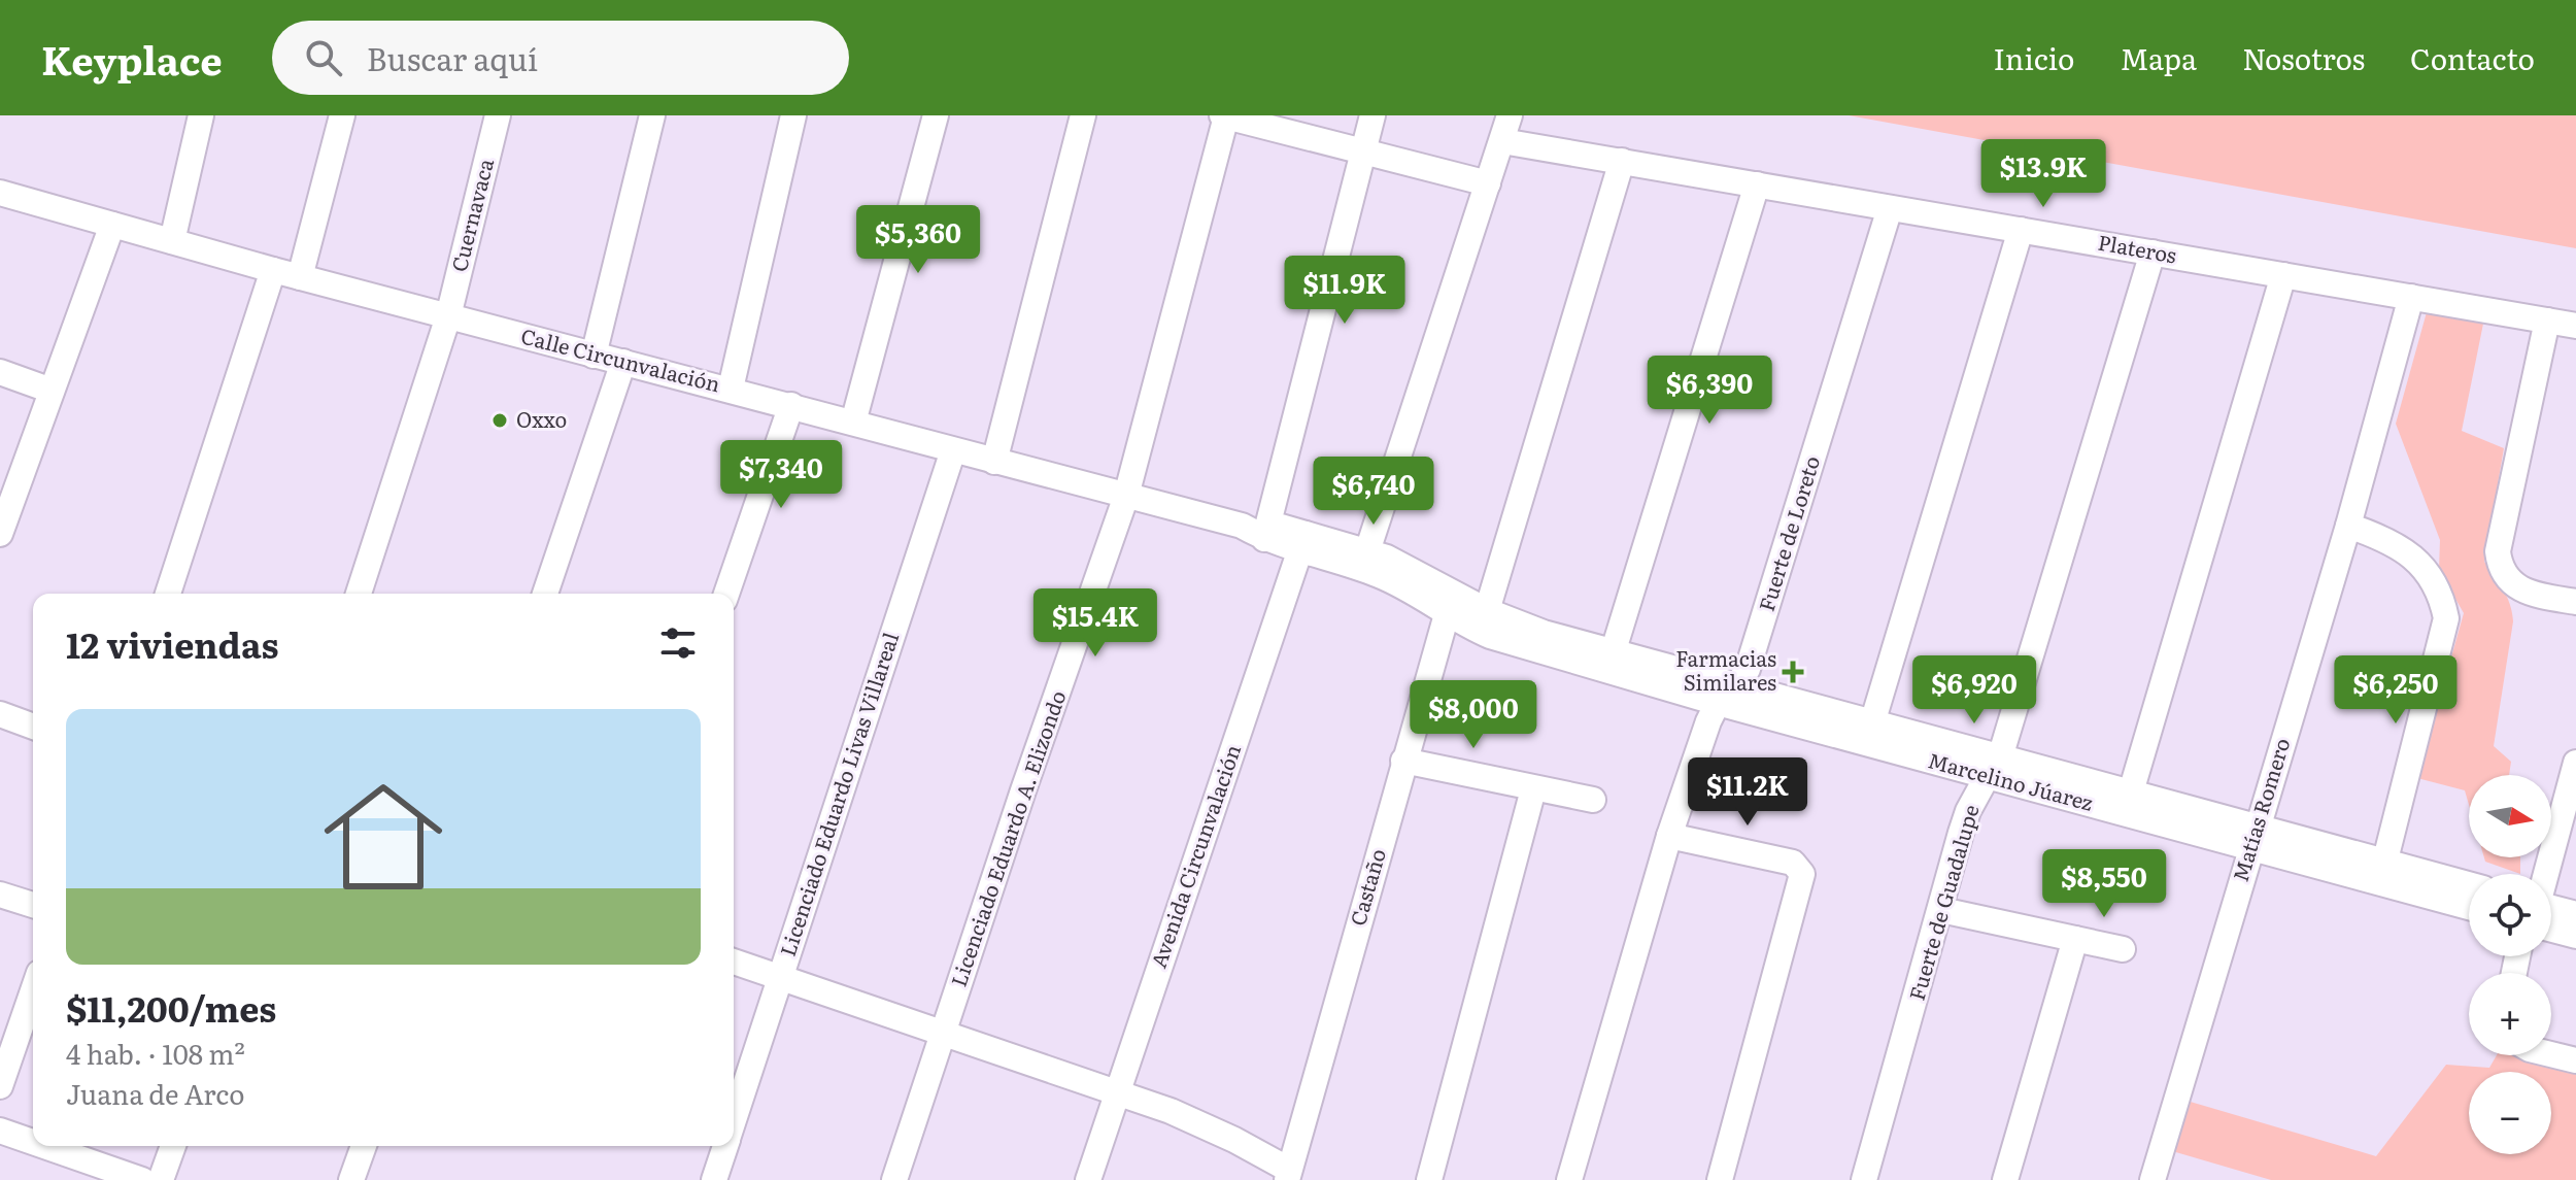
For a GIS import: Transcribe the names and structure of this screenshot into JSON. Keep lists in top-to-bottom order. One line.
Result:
{"streets":{"street":["Cuernavaca","Plateros","Calle Circunvalación","Fuerte de Loreto","Marcelino Júarez","Licenciado Eduardo Livas Villareal","Matías Romero","Licenciado Eduardo A. Elizondo","Avenida Circunvalación","Castaño","Fuerte de Guadalupe"]},"crossings":[["Cuernavaca","Calle Circunvalación"],["Plateros","Fuerte de Loreto"],["Plateros","Matías Romero"],["Plateros","Fuerte de Guadalupe"],["Calle Circunvalación","Marcelino Júarez"],["Calle Circunvalación","Licenciado Eduardo Livas Villareal"],["Calle Circunvalación","Licenciado Eduardo A. Elizondo"],["Calle Circunvalación","Avenida Circunvalación"],["Calle Circunvalación","Castaño"],["Fuerte de Loreto","Marcelino Júarez"],["Marcelino Júarez","Matías Romero"],["Marcelino Júarez","Castaño"],["Marcelino Júarez","Fuerte de Guadalupe"]],"places":{"other":["Oxxo"],"health":["Farmacias Similares"]},"north":"right","page":{"header":"Keyplace","search":"Buscar aquí","nav":["Inicio","Mapa","Nosotros","Contacto"],"price":["$13.9K","$5,360","$11.9K","$6,390","$7,340","$6,740","$15.4K","$6,920","$6,250","$8,000","$11.2K","$8,550"],"heading":"12 viviendas","list":[{"name":"$11,200/mes","note":"4 hab. · 108 m² · Juana de Arco"}],"map_buttons":["+","−"]}}
